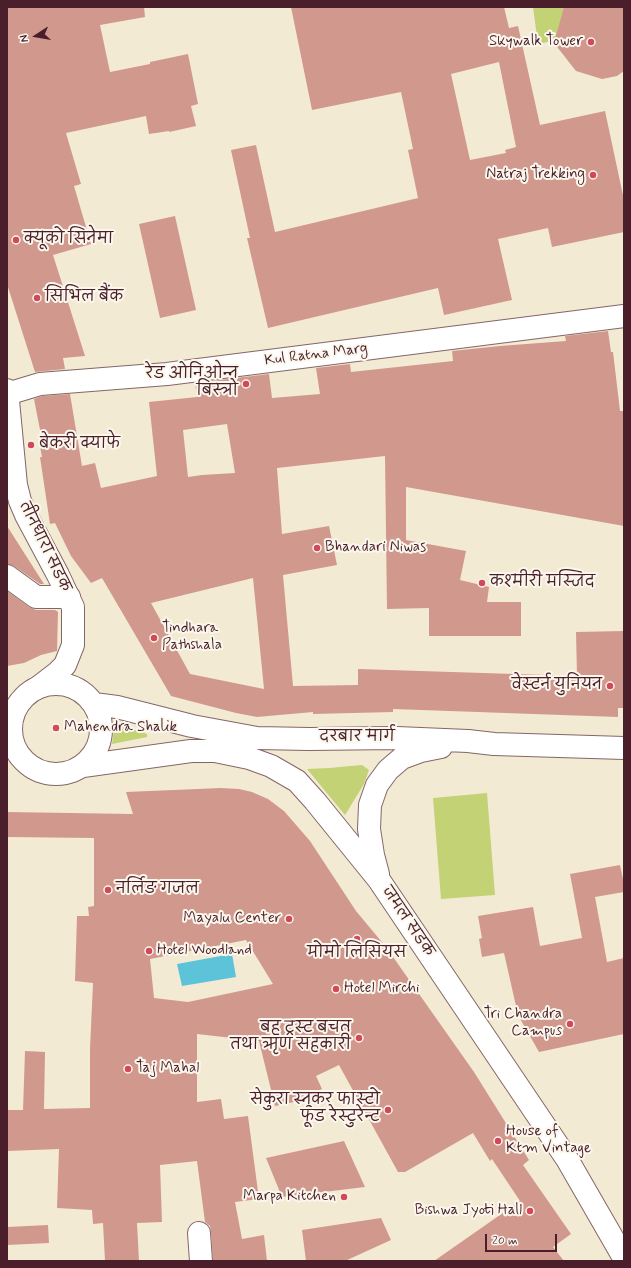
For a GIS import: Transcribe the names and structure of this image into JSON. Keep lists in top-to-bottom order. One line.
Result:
{"streets":{"main road":["Kul Ratna Marg","तीनधारा सडक","दरबार मार्ग","जमल सडक"]},"crossings":[["Kul Ratna Marg","तीनधारा सडक"],["दरबार मार्ग","जमल सडक"]],"places":["Skywalk Tower","Natraj Trekking","क्यूको सिनेमा","सिभिल बैंक","रेड ओनिओन्न बिस्त्रो","बेकरी क्याफे","Bhandari Niwas","कश्मीरी मस्जिद","Tindhara Pathshala","वेस्टर्न युनियन","Mahendra Shalik","नर्लिङ गजल","Mayalu Center","मोमो लिसियस","Hotel Woodland","Hotel Mirchi","Tri Chandra Campus","बहु ट्रस्ट बचत तथा ऋण सहकारी","Taj Mahal","सेकुरा स्नूकर फास्टो फूड रेस्टुरेन्ट","House of Ktm Vintage","Marpa Kitchen","Bishwa Jyoti Hall"],"scale_bar":"20 m","north":"left"}
